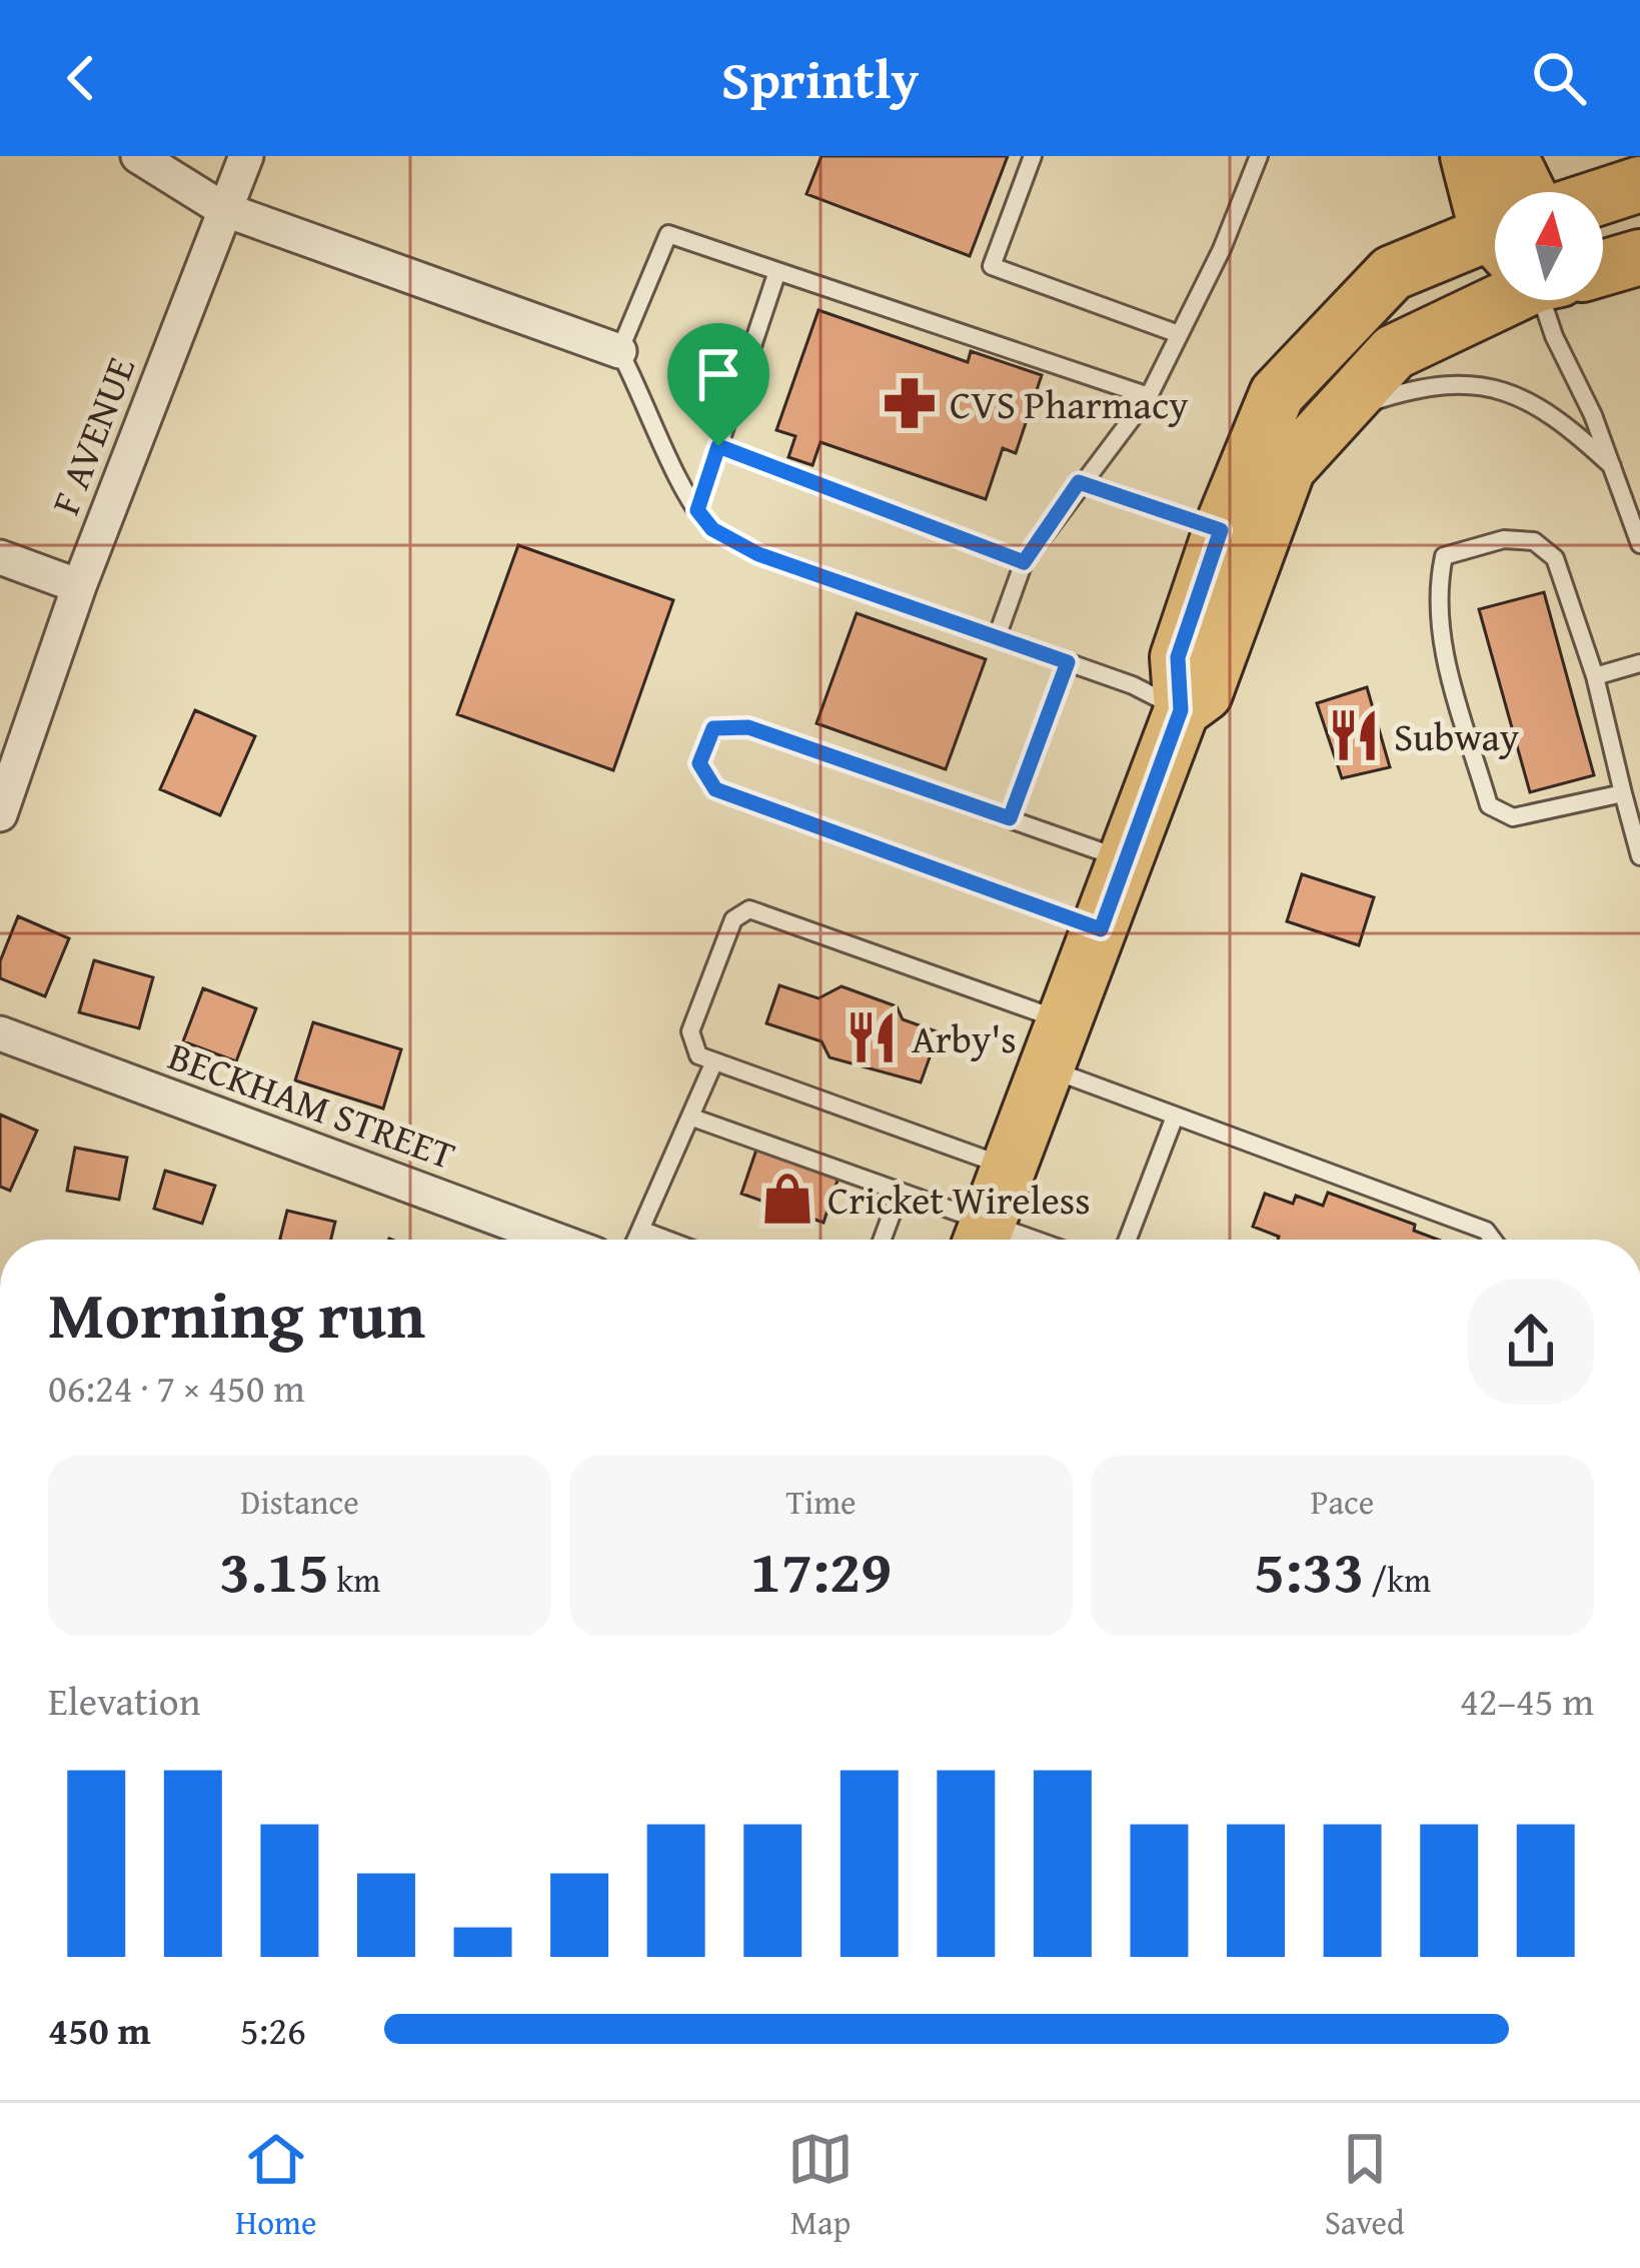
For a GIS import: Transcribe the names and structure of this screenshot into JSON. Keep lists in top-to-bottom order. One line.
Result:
{"streets":{"street":["F AVENUE","BECKHAM STREET"]},"places":{"pharmacy":["CVS Pharmacy"],"restaurant":["Subway","Arby's"],"shop":["Cricket Wireless"]},"north":"top","page":{"header":"Sprintly","heading":["Morning run","06:24 · 7 × 450 m"],"stats":[["Distance","3.15 km"],["Time","17:29"],["Pace","5:33 /km"]],"chart":["Elevation","42–45 m"],"list":[{"name":"450 m","note":"5:26"}],"tabs":["Home","Map","Saved"]}}
